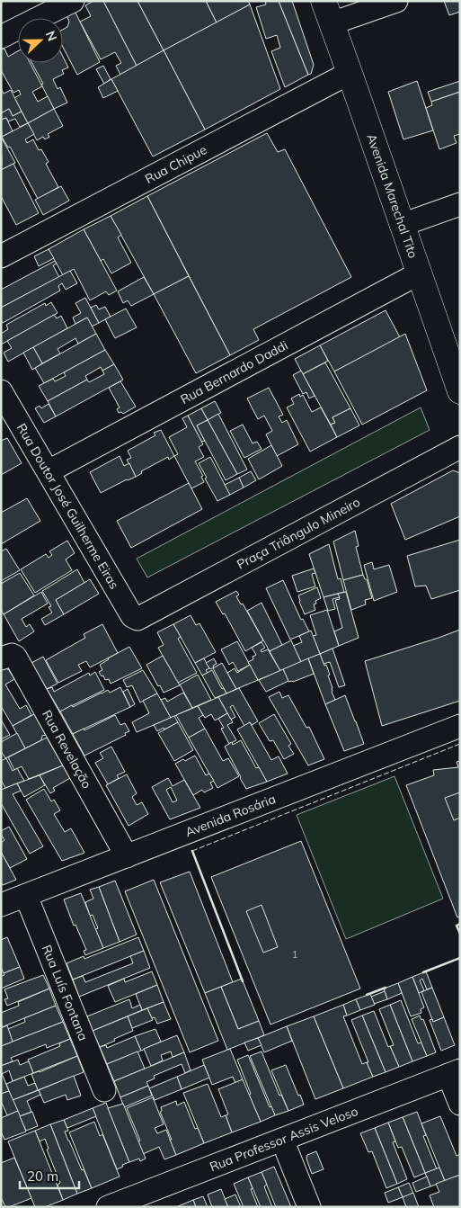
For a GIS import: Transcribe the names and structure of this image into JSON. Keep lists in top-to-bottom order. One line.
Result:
{"streets":{"main road":["Avenida Marechal Tito"],"street":["Rua Chipue","Rua Bernardo Daddi","Rua Doutor José Guilherme Eiras","Praça Triângulo Mineiro","Rua Revelação","Avenida Rosária","Rua Luís Fontana","Rua Professor Assis Veloso"]},"crossings":[["Rua Chipue","Avenida Marechal Tito"],["Avenida Marechal Tito","Rua Bernardo Daddi"],["Rua Bernardo Daddi","Rua Doutor José Guilherme Eiras"],["Rua Doutor José Guilherme Eiras","Praça Triângulo Mineiro"],["Rua Revelação","Avenida Rosária"],["Avenida Rosária","Rua Luís Fontana"]],"house_numbers":["1"],"scale_bar":"20 m","north":"right"}
